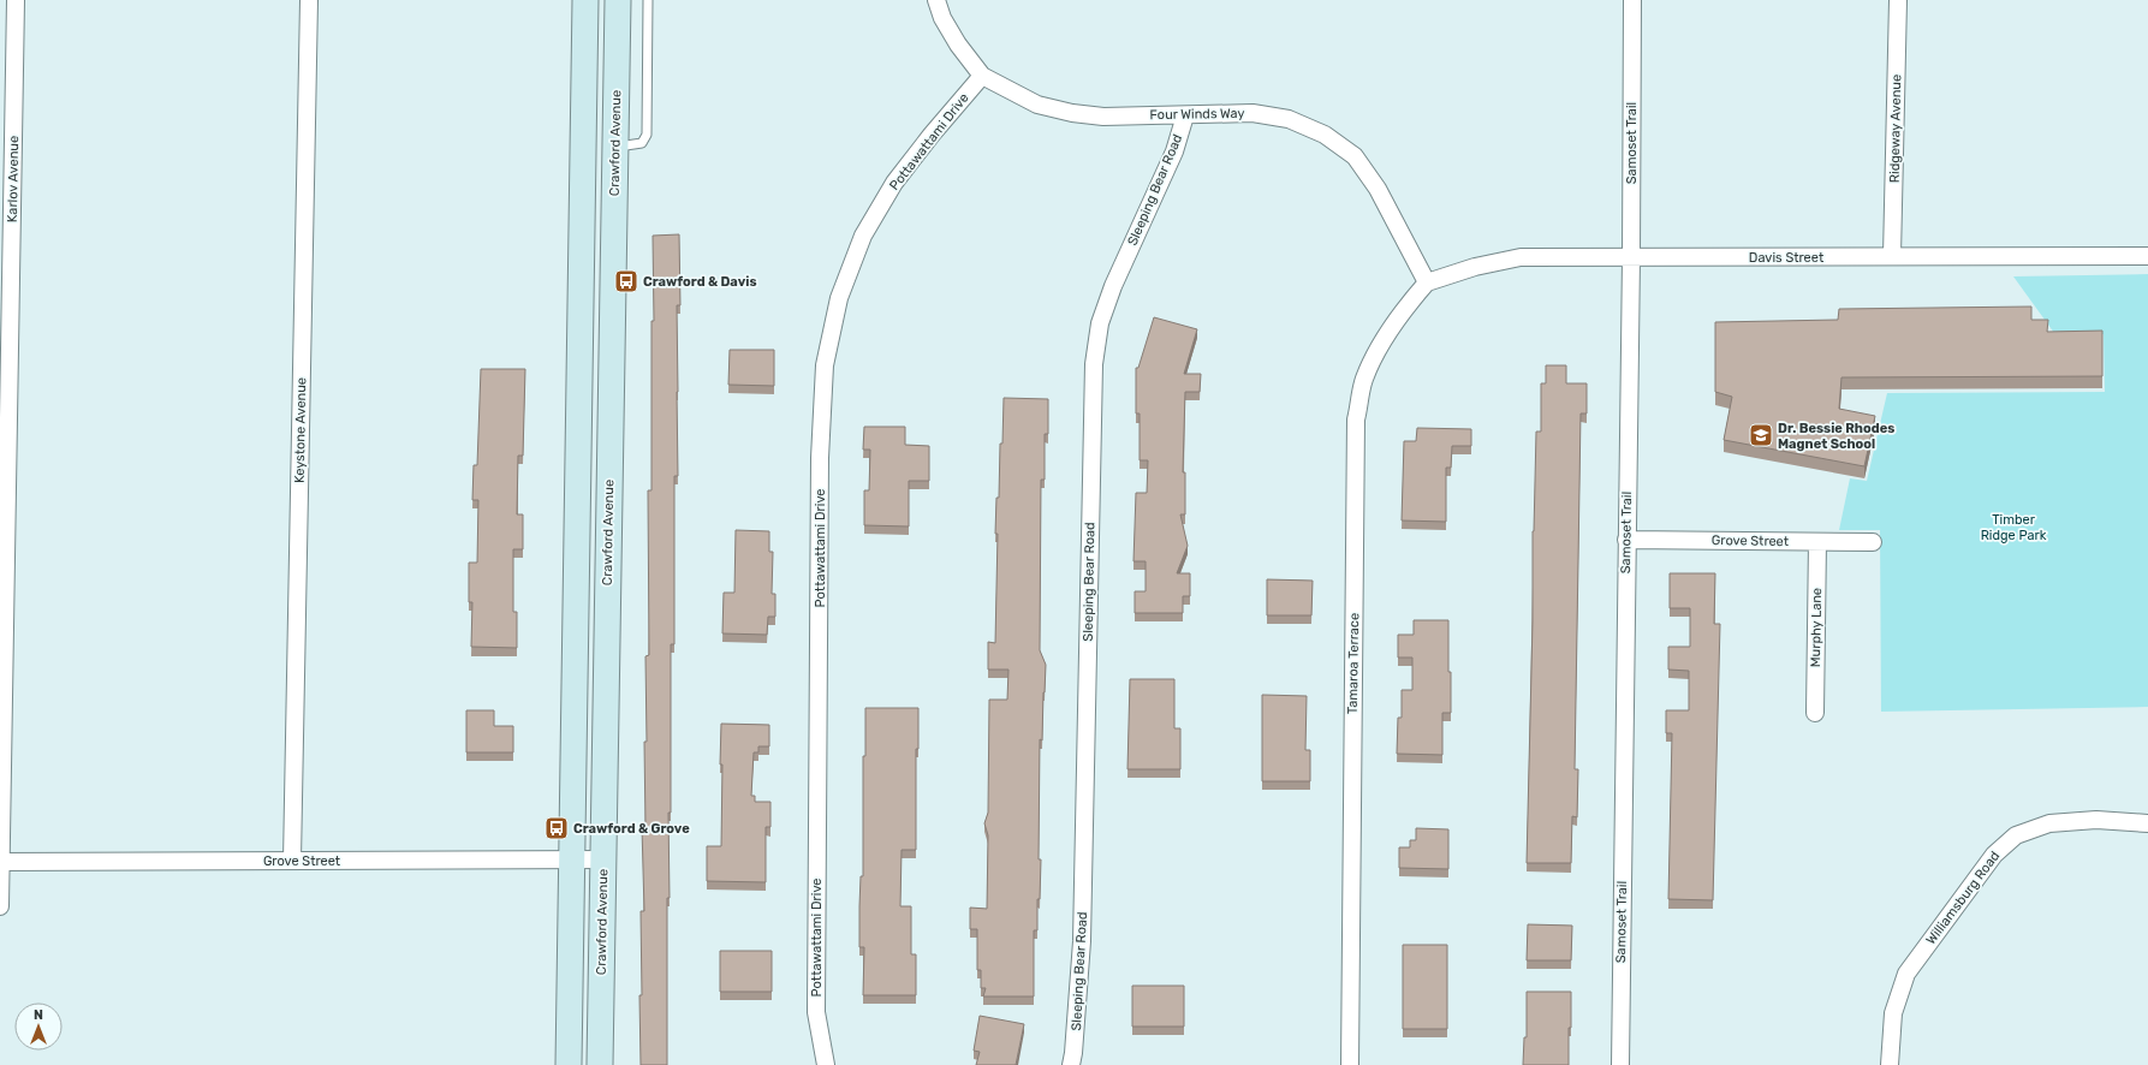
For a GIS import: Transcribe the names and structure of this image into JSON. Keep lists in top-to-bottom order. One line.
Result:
{"streets":{"main road":["Crawford Avenue"],"street":["Four Winds Way","Ridgeway Avenue","Pottawattami Drive","Samoset Trail","Karlov Avenue","Sleeping Bear Road","Davis Street","Keystone Avenue","Grove Street","Murphy Lane","Tamaroa Terrace","Williamsburg Road"]},"crossings":[["Four Winds Way","Pottawattami Drive"],["Four Winds Way","Sleeping Bear Road"],["Four Winds Way","Davis Street"],["Four Winds Way","Tamaroa Terrace"],["Ridgeway Avenue","Davis Street"],["Crawford Avenue","Grove Street"],["Samoset Trail","Davis Street"],["Samoset Trail","Grove Street"],["Karlov Avenue","Grove Street"],["Davis Street","Tamaroa Terrace"],["Keystone Avenue","Grove Street"],["Grove Street","Murphy Lane"]],"parks":["Timber Ridge Park"],"places":{"bus stop":["Crawford & Davis","Crawford & Grove"],"school or university":["Dr. Bessie Rhodes Magnet School"]},"north":"top"}
